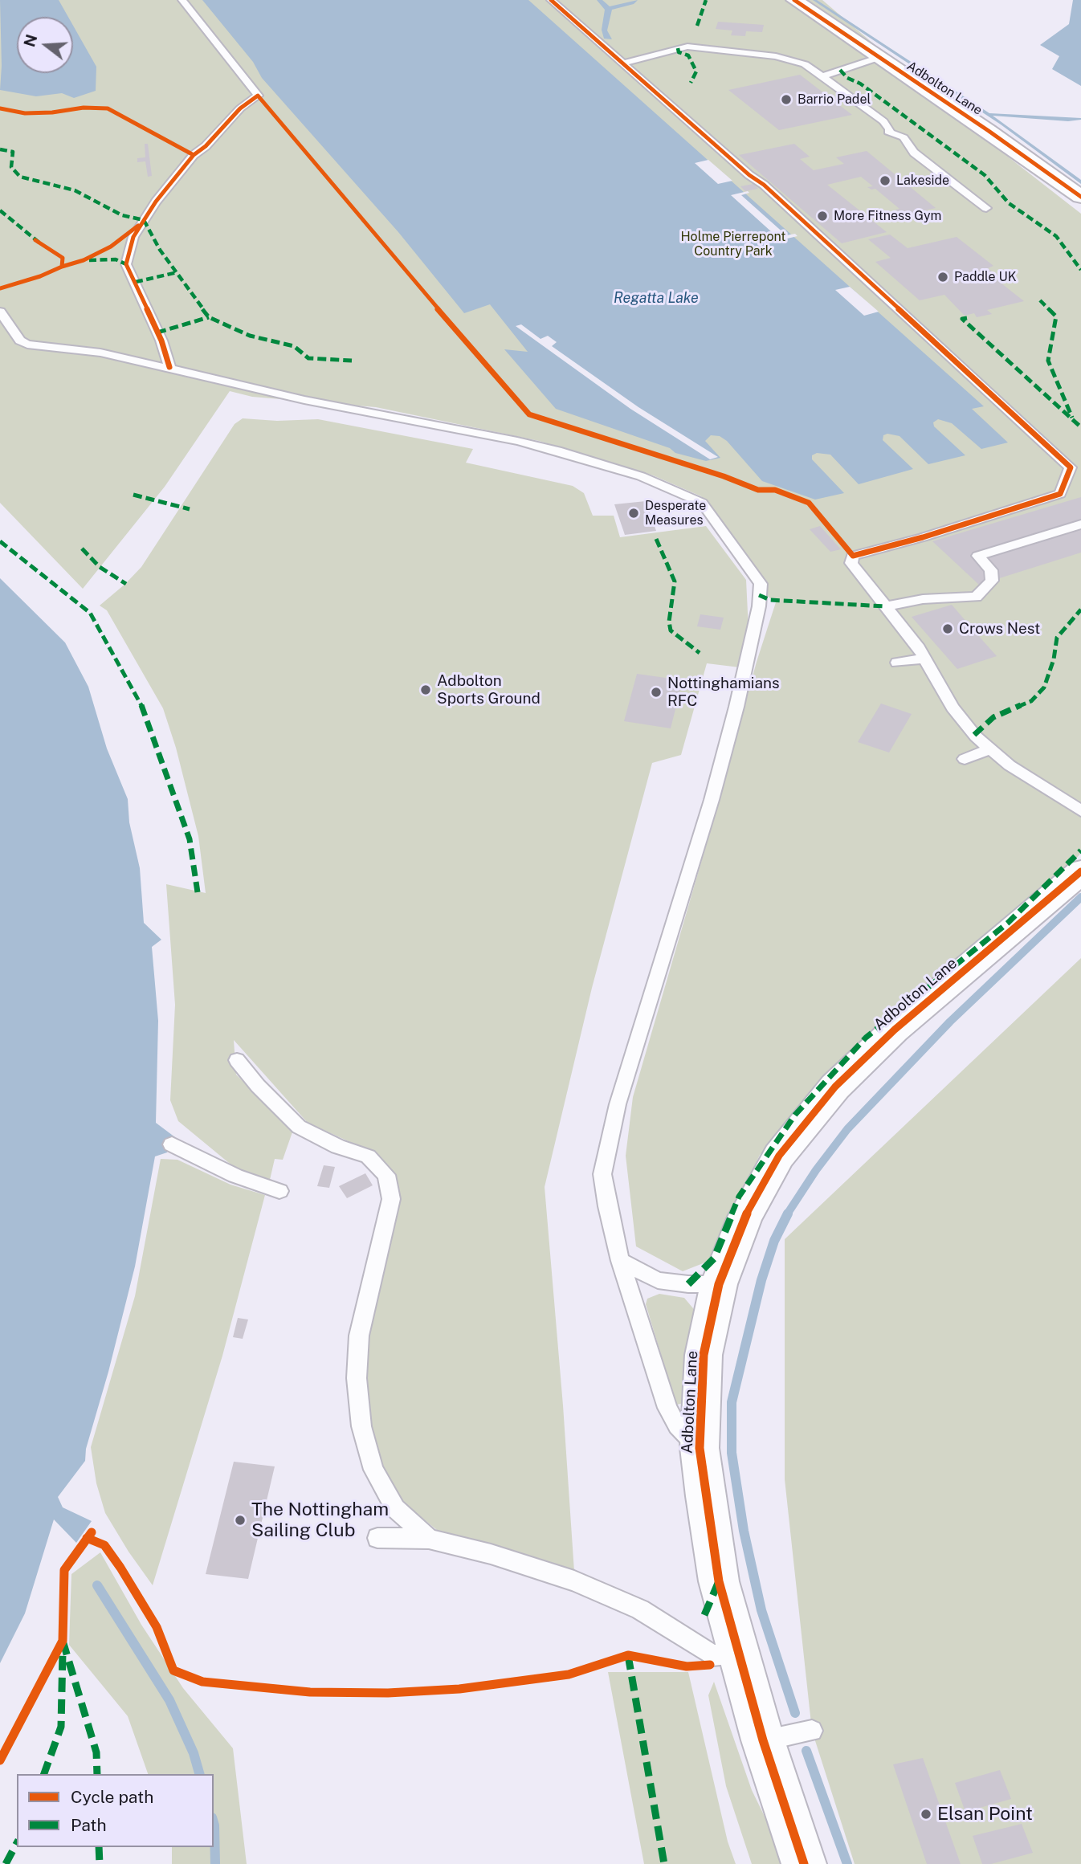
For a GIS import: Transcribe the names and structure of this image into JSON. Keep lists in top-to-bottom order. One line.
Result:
{"streets":{"street":["Adbolton Lane"]},"water":["Regatta Lake"],"parks":["Holme Pierrepont Country Park"],"places":["Barrio Padel","Lakeside","More Fitness Gym","Paddle UK","Desperate Measures","Crows Nest","Adbolton Sports Ground","Nottinghamians RFC","The Nottingham Sailing Club","Elsan Point"],"legend":["Cycle path","Path"],"north":"left"}
